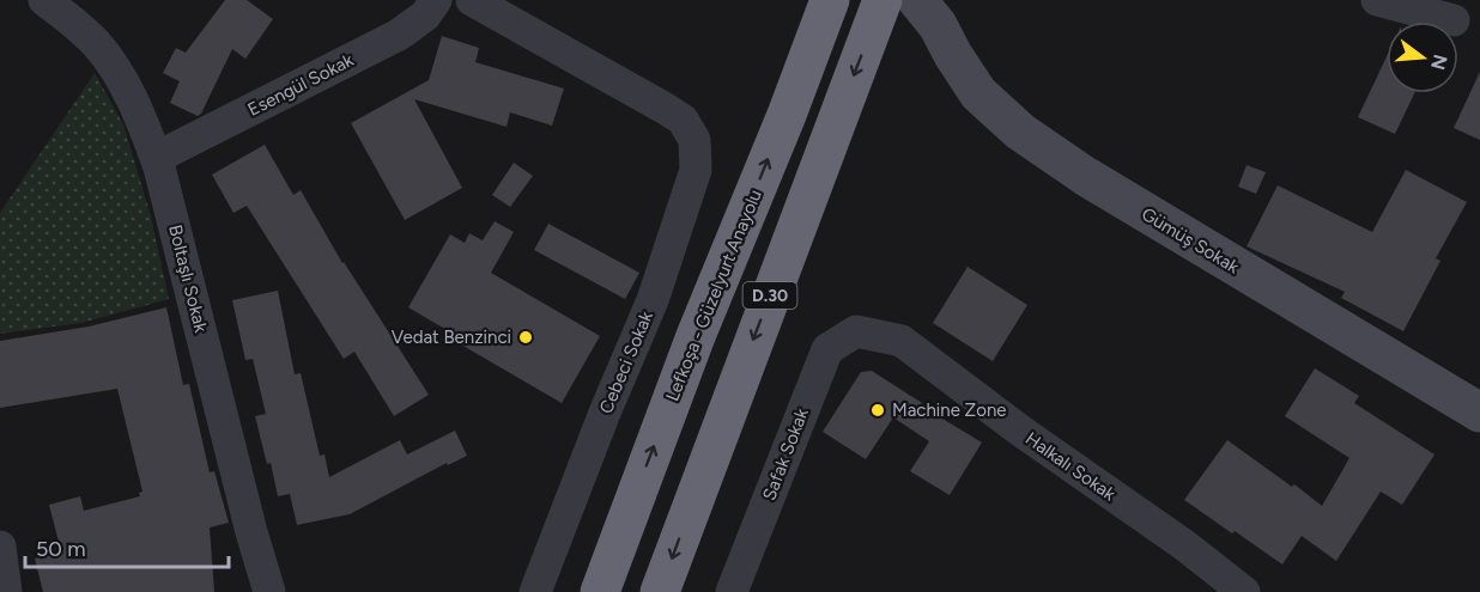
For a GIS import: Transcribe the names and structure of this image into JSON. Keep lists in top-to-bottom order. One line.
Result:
{"streets":{"highway":["Lefkoşa - Güzelyurt Anayolu","D.30"],"street":["Esengül Sokak","Gümüş Sokak","Boltaşlı Sokak","Cebeci Sokak","Safak Sokak","Halkalı Sokak"]},"crossings":[["Esengül Sokak","Boltaşlı Sokak"],["Safak Sokak","Halkalı Sokak"]],"places":["Vedat Benzinci","Machine Zone"],"scale_bar":"50 m","north":"right"}
